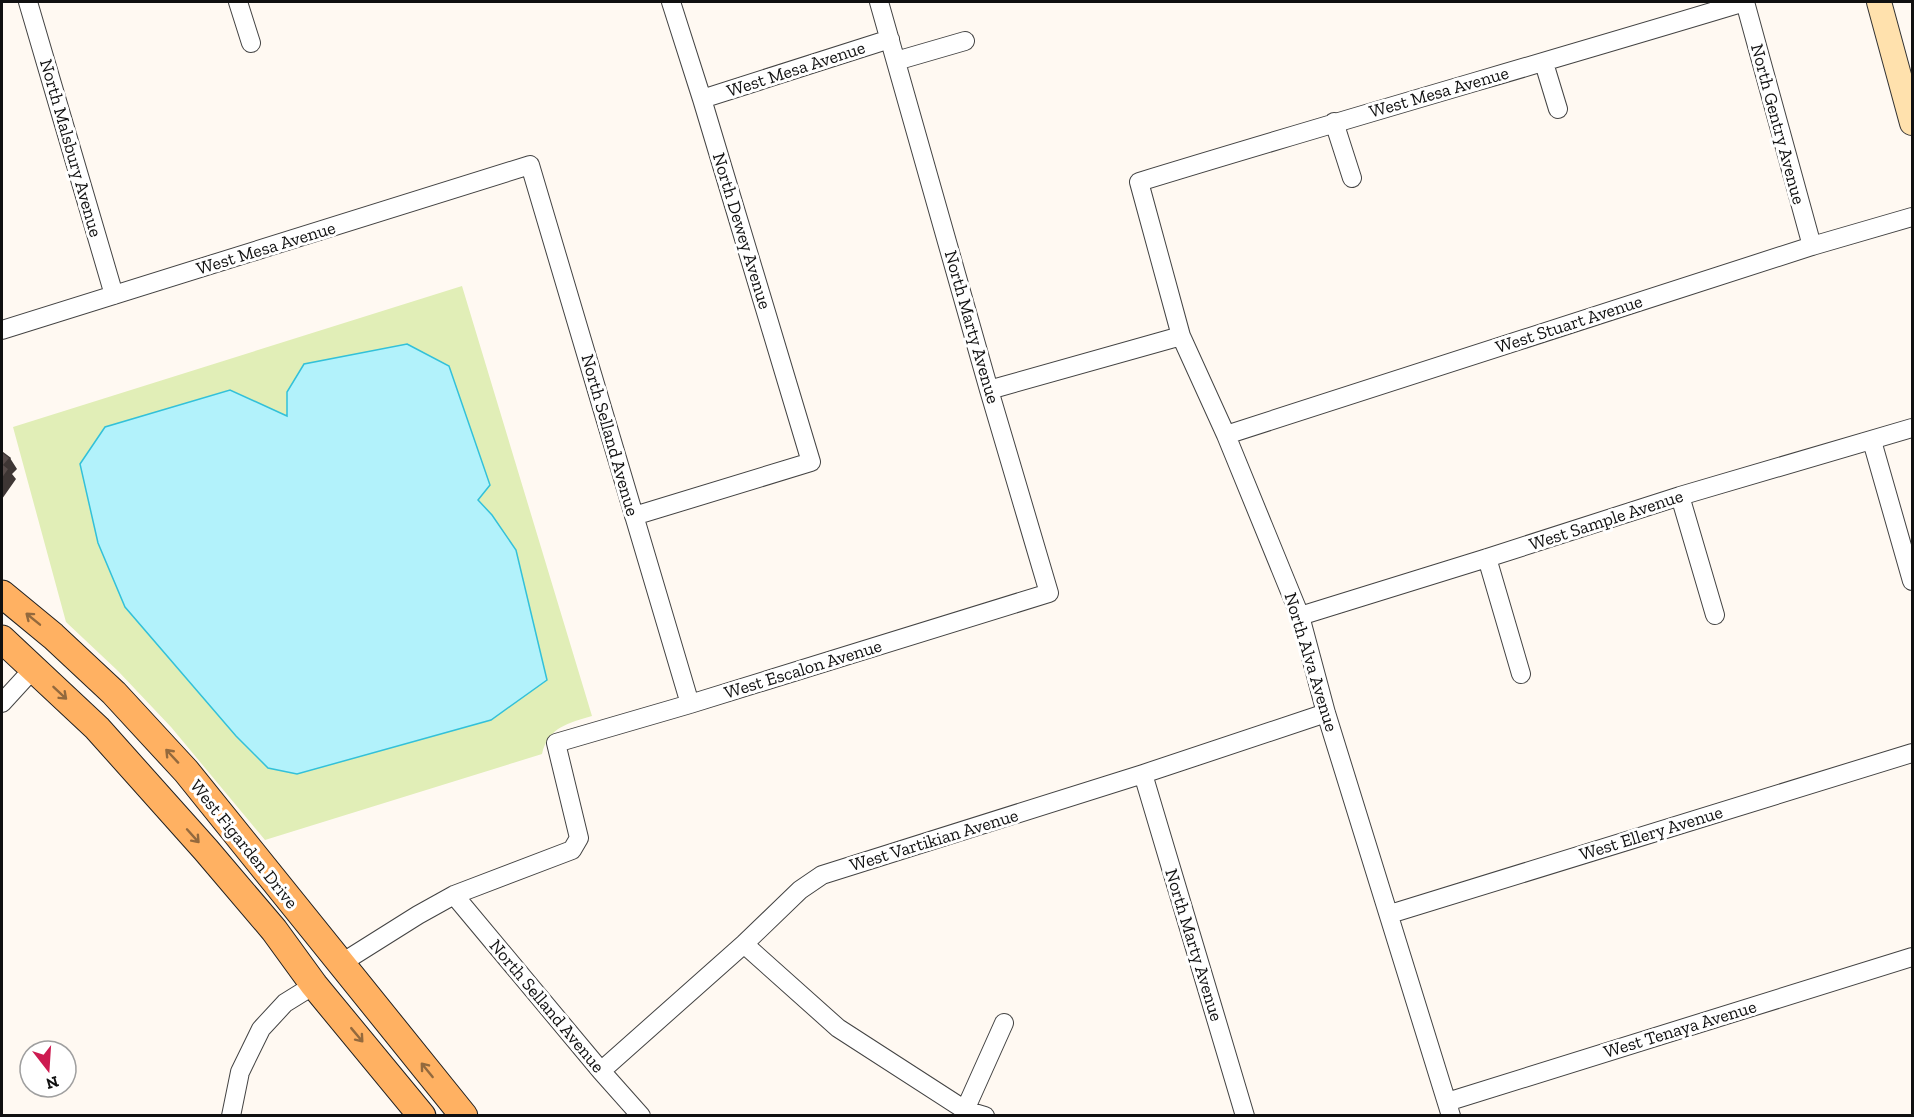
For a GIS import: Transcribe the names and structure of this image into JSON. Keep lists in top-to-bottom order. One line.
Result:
{"streets":{"main road":["West Figarden Drive"],"street":["West Mesa Avenue","North Gentry Avenue","North Malsbury Avenue","North Dewey Avenue","West Stuart Avenue","North Marty Avenue","North Selland Avenue","West Sample Avenue","North Alva Avenue","West Escalon Avenue","West Ellery Avenue","West Vartikian Avenue","West Tenaya Avenue"]},"crossings":[["West Mesa Avenue","North Gentry Avenue"],["West Mesa Avenue","North Malsbury Avenue"],["West Mesa Avenue","North Dewey Avenue"],["West Mesa Avenue","North Marty Avenue"],["West Mesa Avenue","North Selland Avenue"],["West Mesa Avenue","North Alva Avenue"],["North Gentry Avenue","West Stuart Avenue"],["North Dewey Avenue","North Selland Avenue"],["West Stuart Avenue","North Alva Avenue"],["North Marty Avenue","West Escalon Avenue"],["North Marty Avenue","West Vartikian Avenue"],["North Selland Avenue","West Escalon Avenue"],["North Selland Avenue","West Vartikian Avenue"],["West Sample Avenue","North Alva Avenue"],["North Alva Avenue","West Ellery Avenue"],["North Alva Avenue","West Vartikian Avenue"],["North Alva Avenue","West Tenaya Avenue"]],"north":"bottom"}
